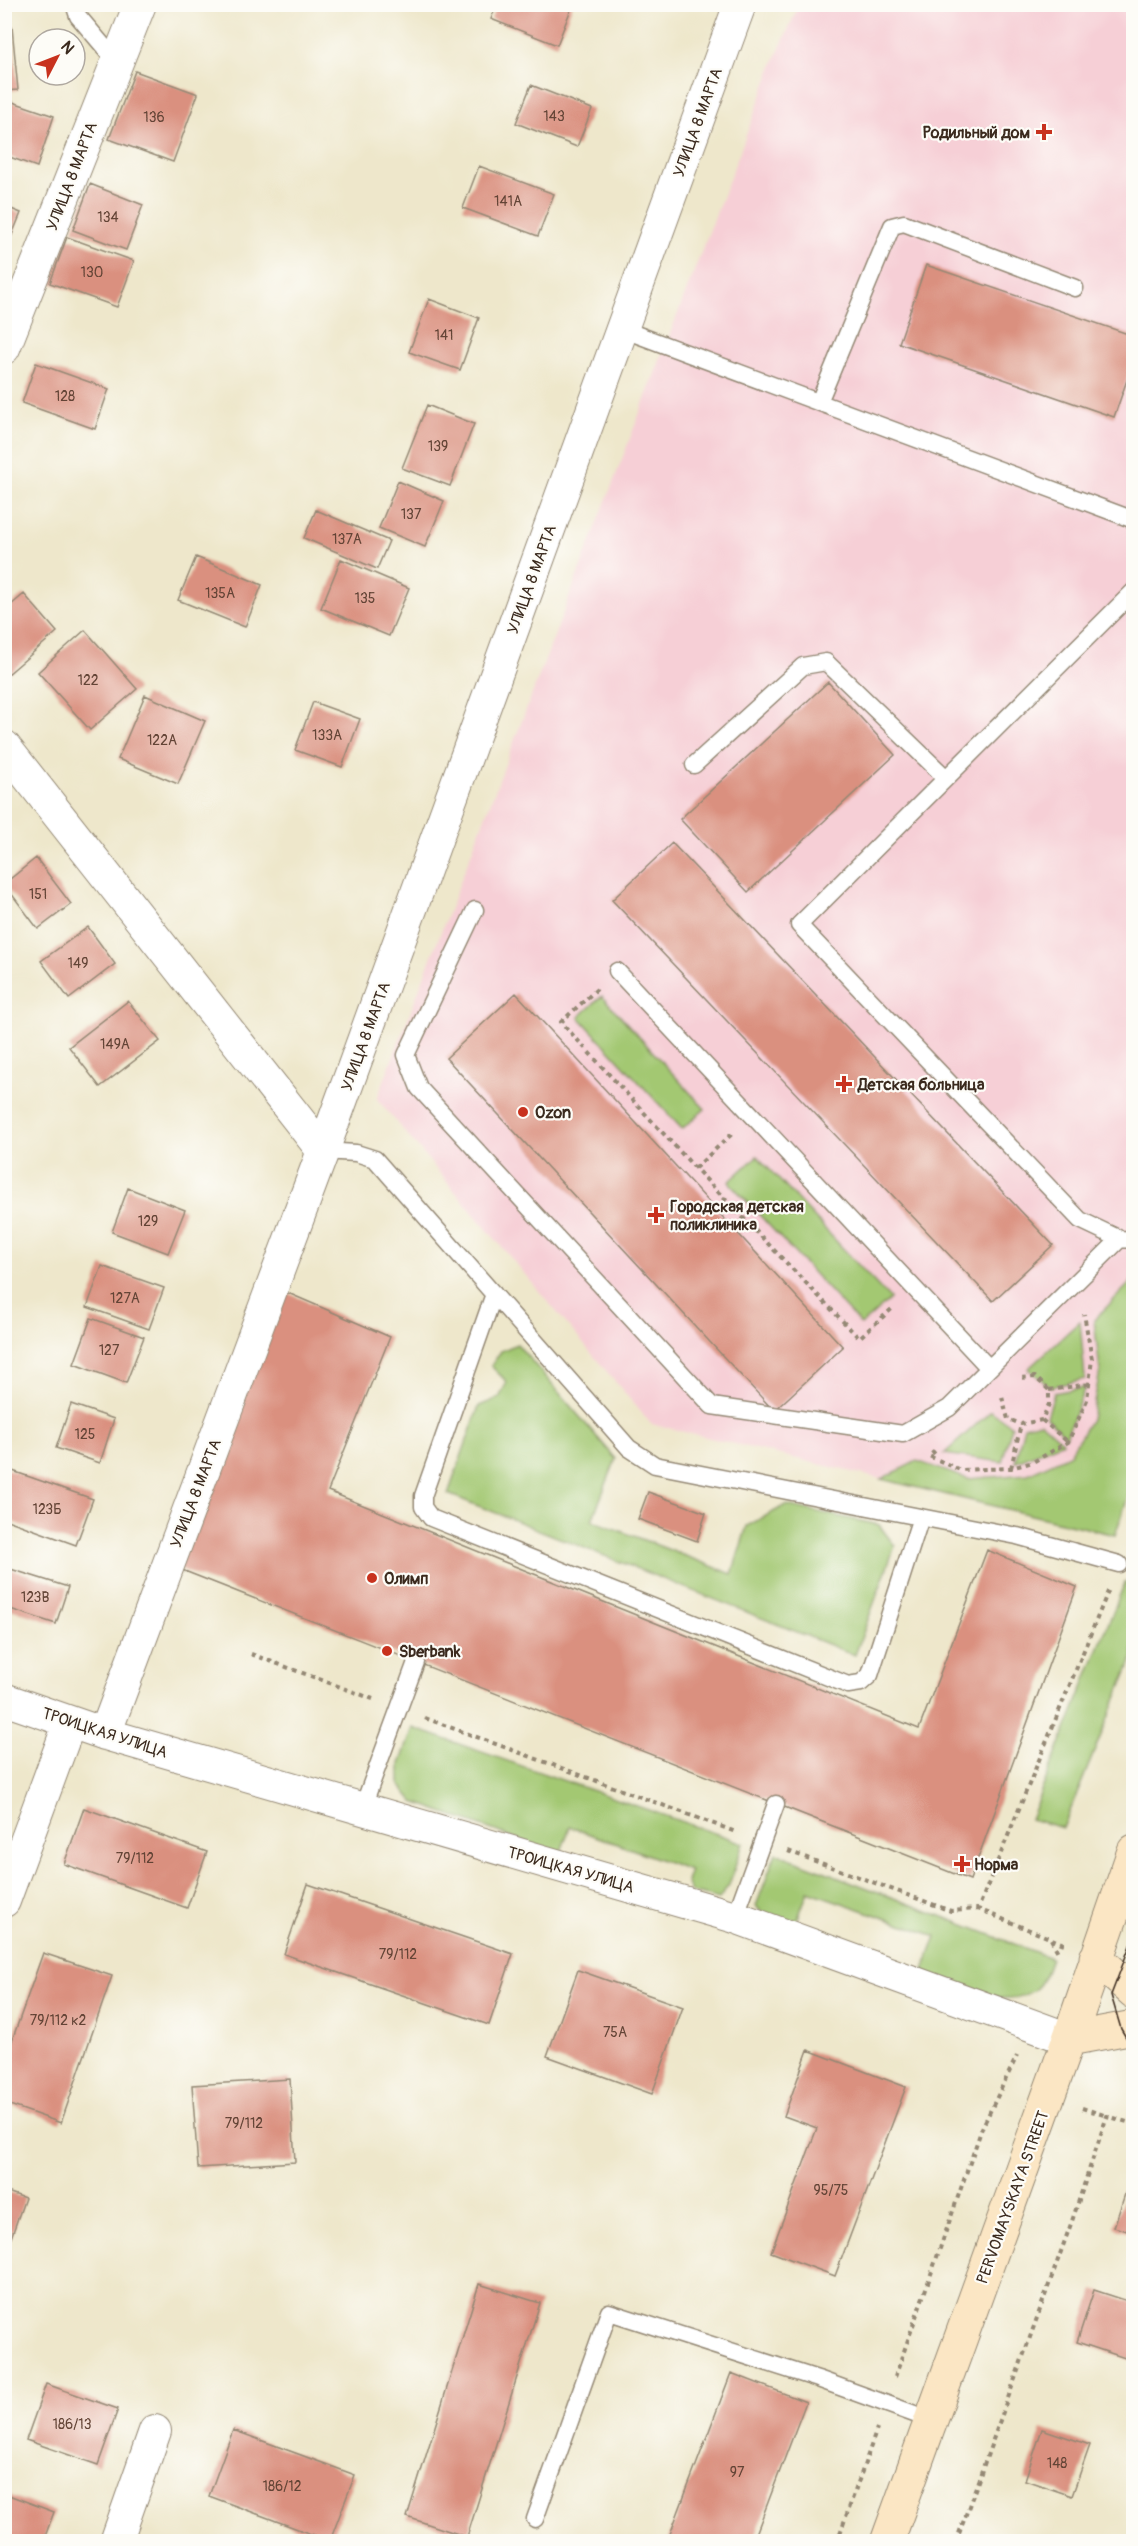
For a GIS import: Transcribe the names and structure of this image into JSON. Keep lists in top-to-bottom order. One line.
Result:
{"streets":{"main road":["ТРОИЦКАЯ УЛИЦА","PERVOMAYSKAYA STREET"],"street":["УЛИЦА 8 МАРТА"]},"crossings":[["УЛИЦА 8 МАРТА","ТРОИЦКАЯ УЛИЦА"],["ТРОИЦКАЯ УЛИЦА","PERVOMAYSKAYA STREET"]],"places":{"health":["Родильный дом","Детская больница","Городская детская поликлиника","Норма"],"other":["Ozon","Олимп","Sberbank"]},"house_numbers":["143","136","141А","134","130","141","128","139","137","137А","135А","135","122","133А","122А","151","149","149А","129","127А","127","125","123Б","123В","79/112","79/112","79/112 к2","75А","79/112","95/75","186/13","148","97","186/12"],"north":"top right"}
